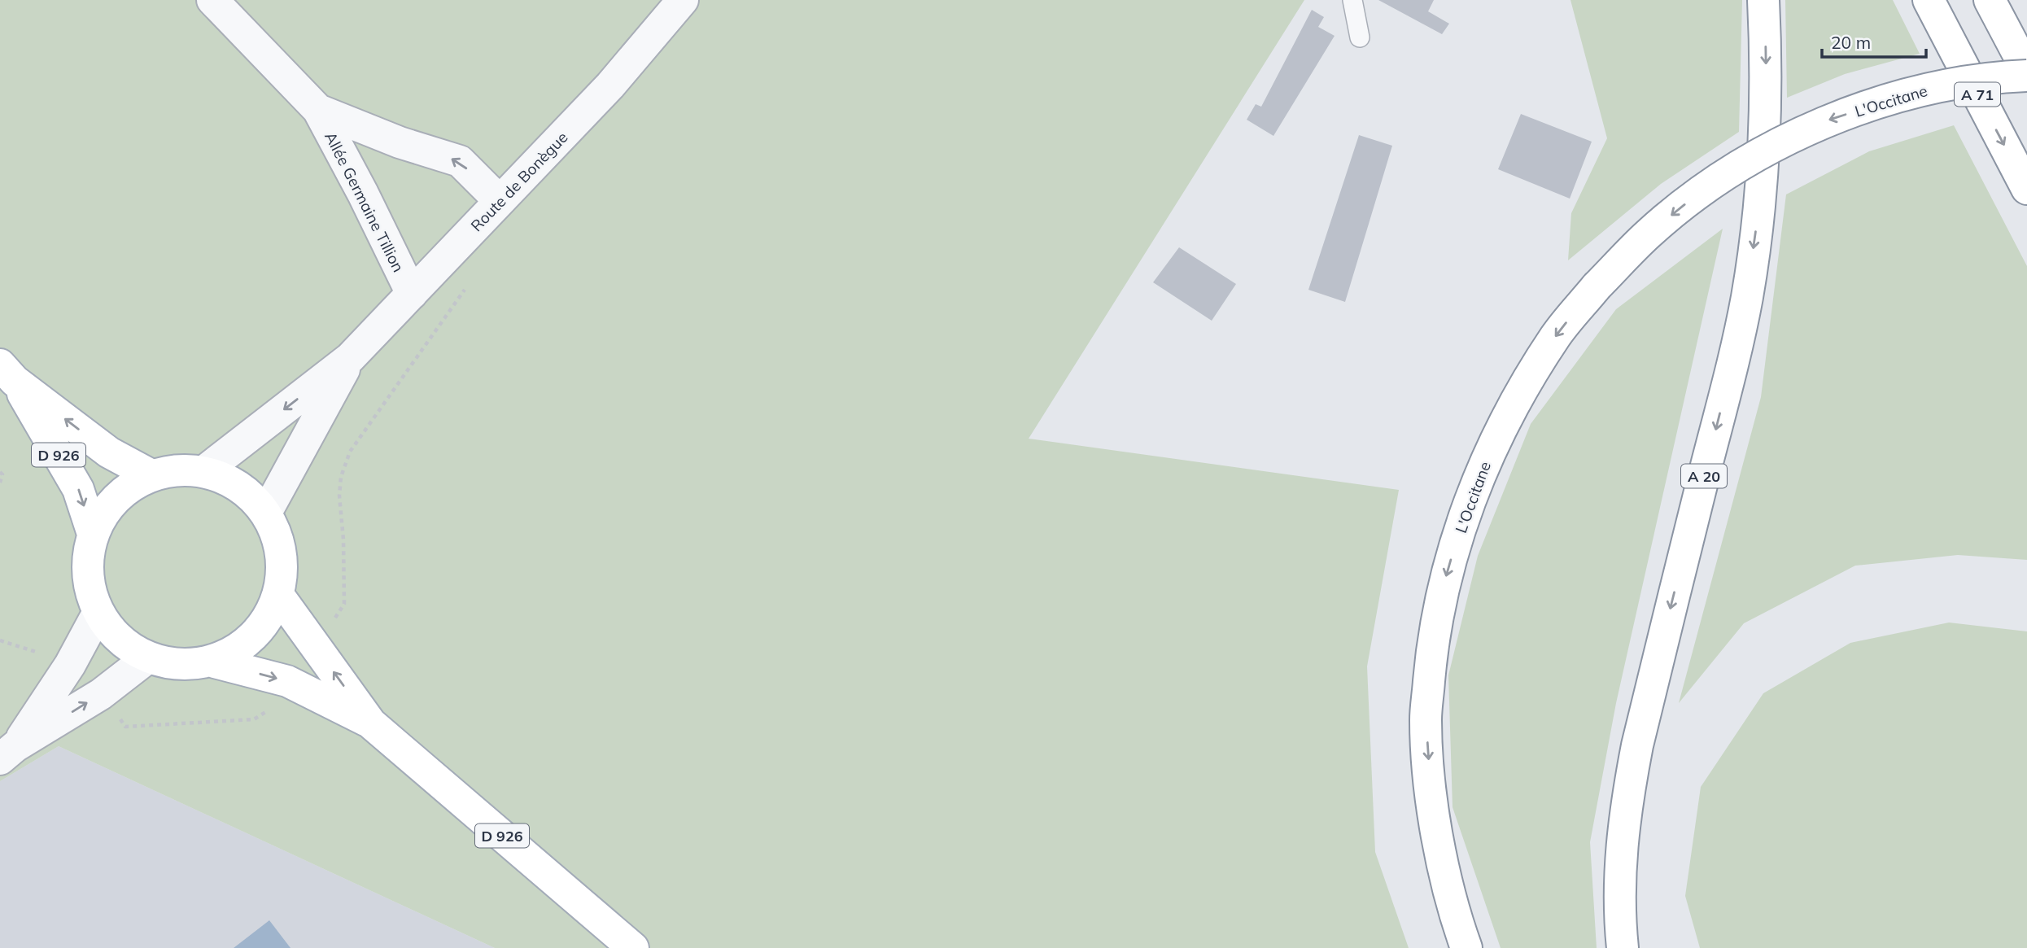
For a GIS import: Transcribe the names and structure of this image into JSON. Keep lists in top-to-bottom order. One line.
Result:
{"streets":{"main road":["A 71","L'Occitane","D 926","A 20"],"street":["Route de Bonègue","Allée Germaine Tillion"]},"crossings":[["Route de Bonègue","Allée Germaine Tillion"]],"one_way":["Allée Germaine Tillion"],"scale_bar":"20 m"}
